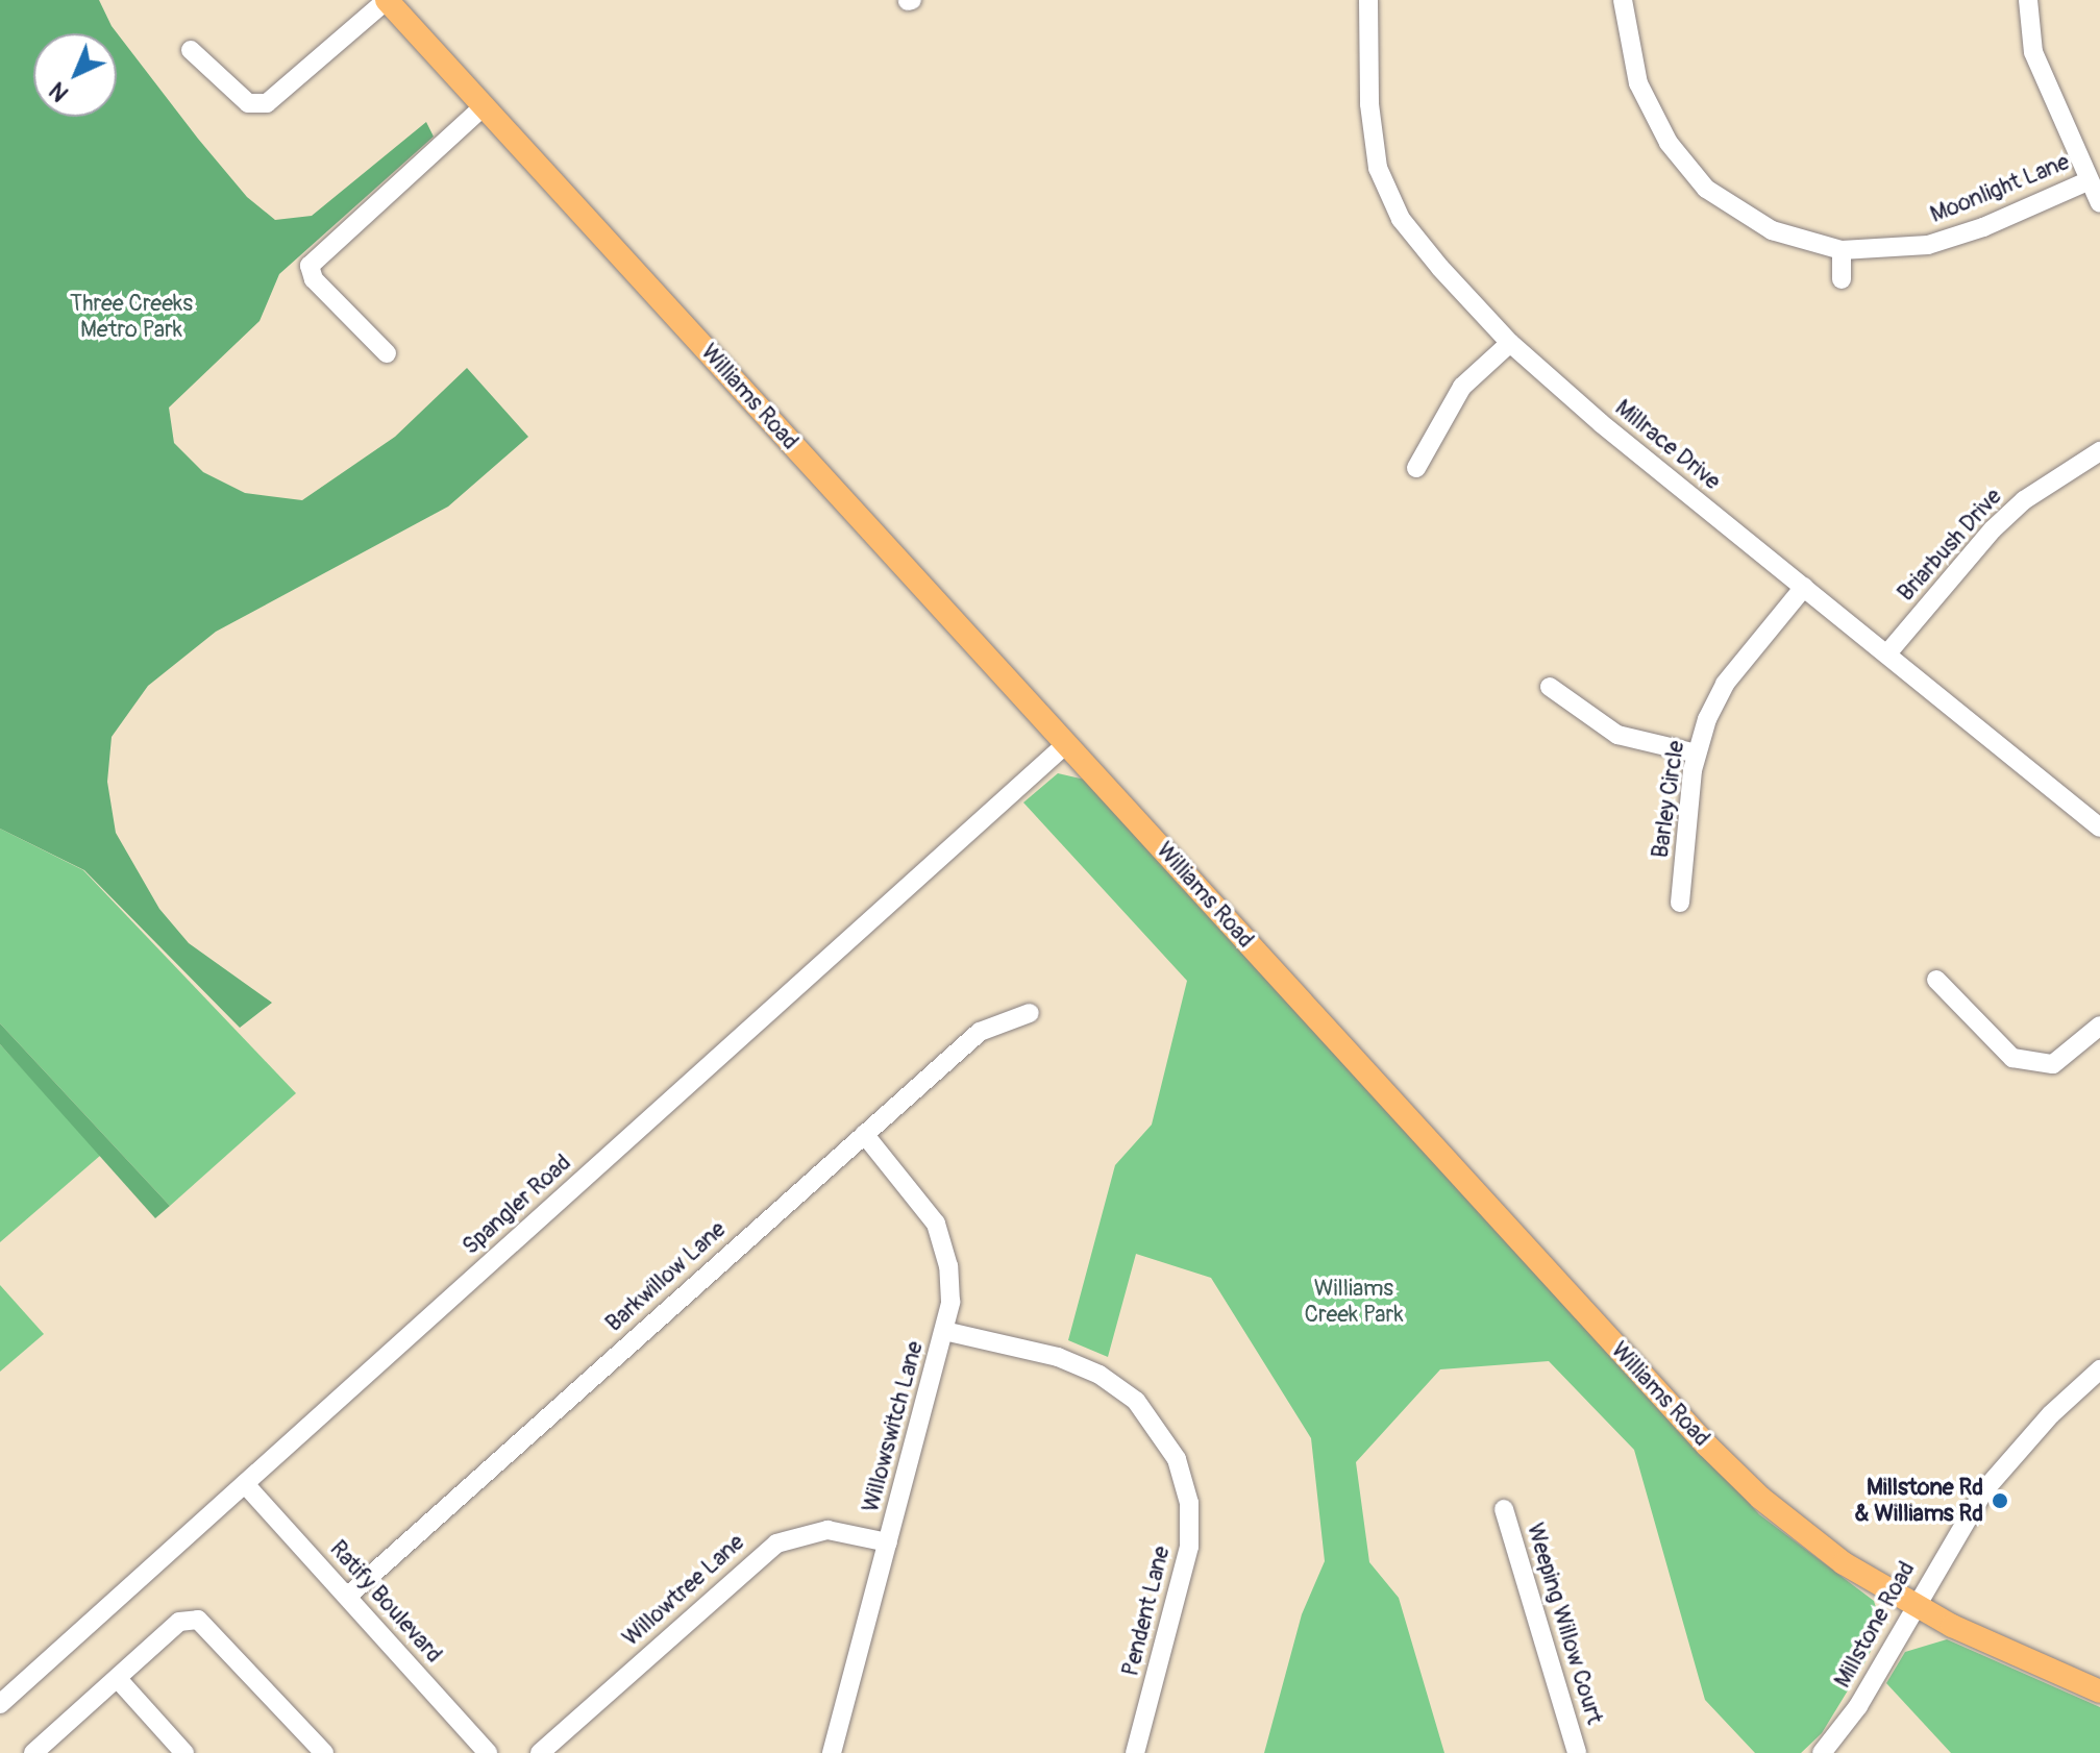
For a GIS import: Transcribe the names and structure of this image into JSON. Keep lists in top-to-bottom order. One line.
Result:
{"streets":{"main road":["Williams Road"],"street":["Moonlight Lane","Millrace Drive","Briarbush Drive","Barley Circle","Spangler Road","Barkwillow Lane","Willowswitch Lane","Willowtree Lane","Ratify Boulevard","Pendent Lane","Weeping Willow Court","Millstone Road"]},"crossings":[["Williams Road","Spangler Road"],["Williams Road","Millstone Road"],["Millrace Drive","Briarbush Drive"],["Millrace Drive","Barley Circle"],["Spangler Road","Ratify Boulevard"],["Barkwillow Lane","Willowswitch Lane"],["Barkwillow Lane","Ratify Boulevard"],["Willowswitch Lane","Willowtree Lane"],["Willowswitch Lane","Pendent Lane"]],"parks":["Three Creeks Metro Park","Williams Creek Park"],"places":["Millstone Rd & Williams Rd"],"north":"bottom left"}
